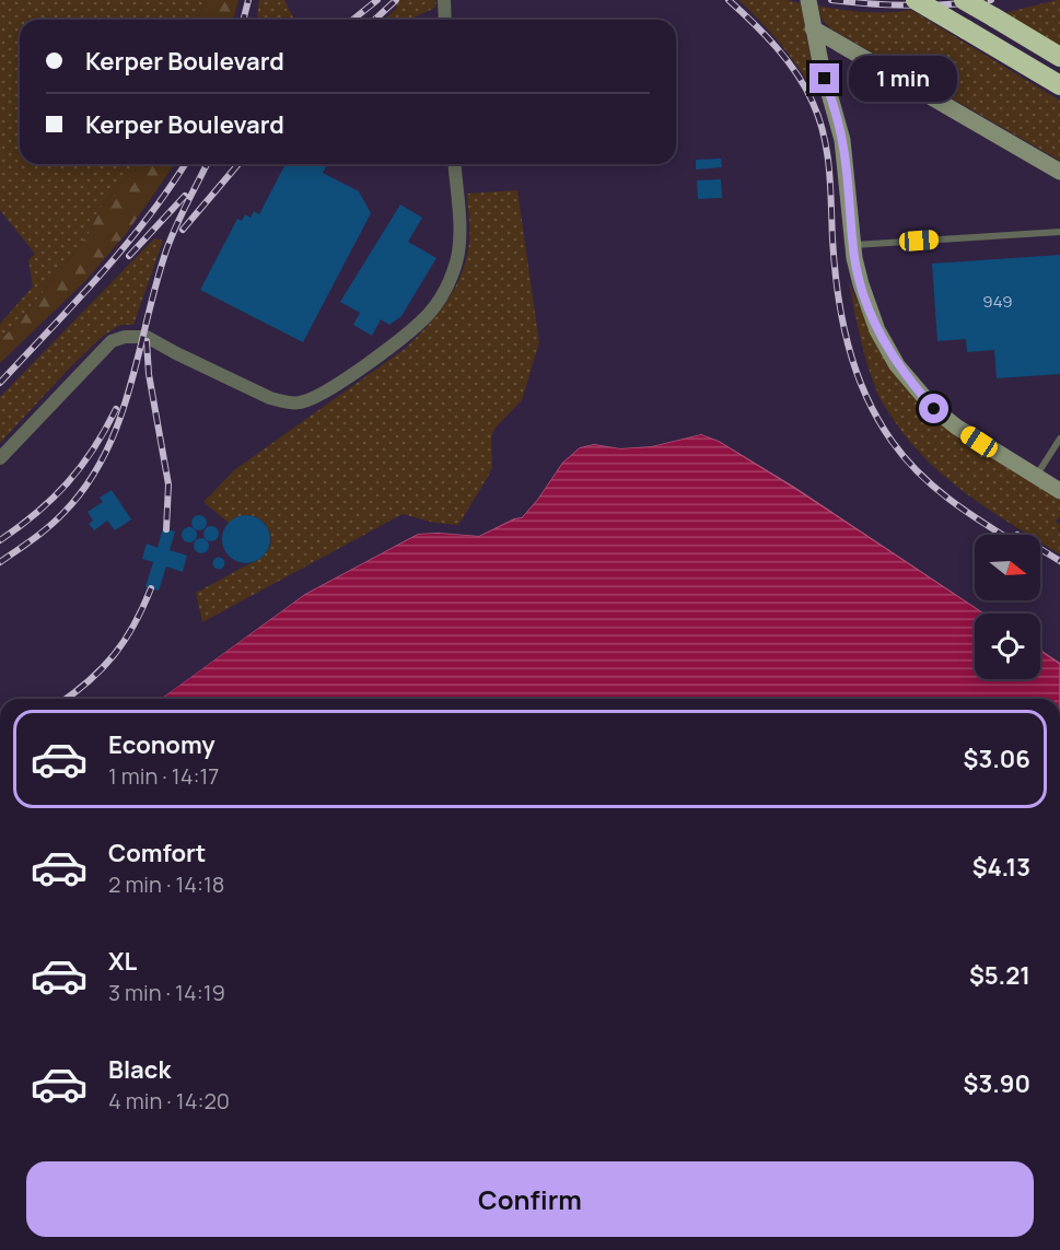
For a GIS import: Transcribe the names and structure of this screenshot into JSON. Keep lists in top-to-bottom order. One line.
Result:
{"house_numbers":["949"],"north":"right","page":{"banner":["Kerper Boulevard","Kerper Boulevard"],"bubble":"1 min","list":[{"name":"Economy","note":"1 min · 14:17","value":"$3.06"},{"name":"Comfort","note":"2 min · 14:18","value":"$4.13"},{"name":"XL","note":"3 min · 14:19","value":"$5.21"},{"name":"Black","note":"4 min · 14:20","value":"$3.90"}],"buttons":"Confirm"}}
